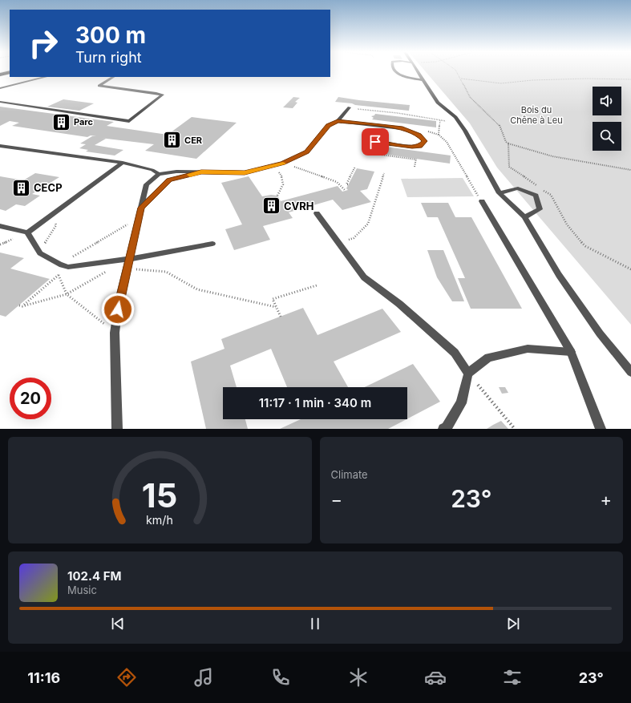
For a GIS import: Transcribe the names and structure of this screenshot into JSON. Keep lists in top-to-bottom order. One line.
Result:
{"parks":["Bois du Chêne à Leu"],"places":{"building":["Parc","CER","CECP","CVRH"]},"page":{"turn":["300 m","Turn right"],"limit":"20","trip":"11:17 · 1 min · 340 m","tile":"Climate","heat":["−","23°","+"],"song":["102.4 FM","Music"],"tabs":["11:16","23°"],"gauge":["15","km/h"]}}
